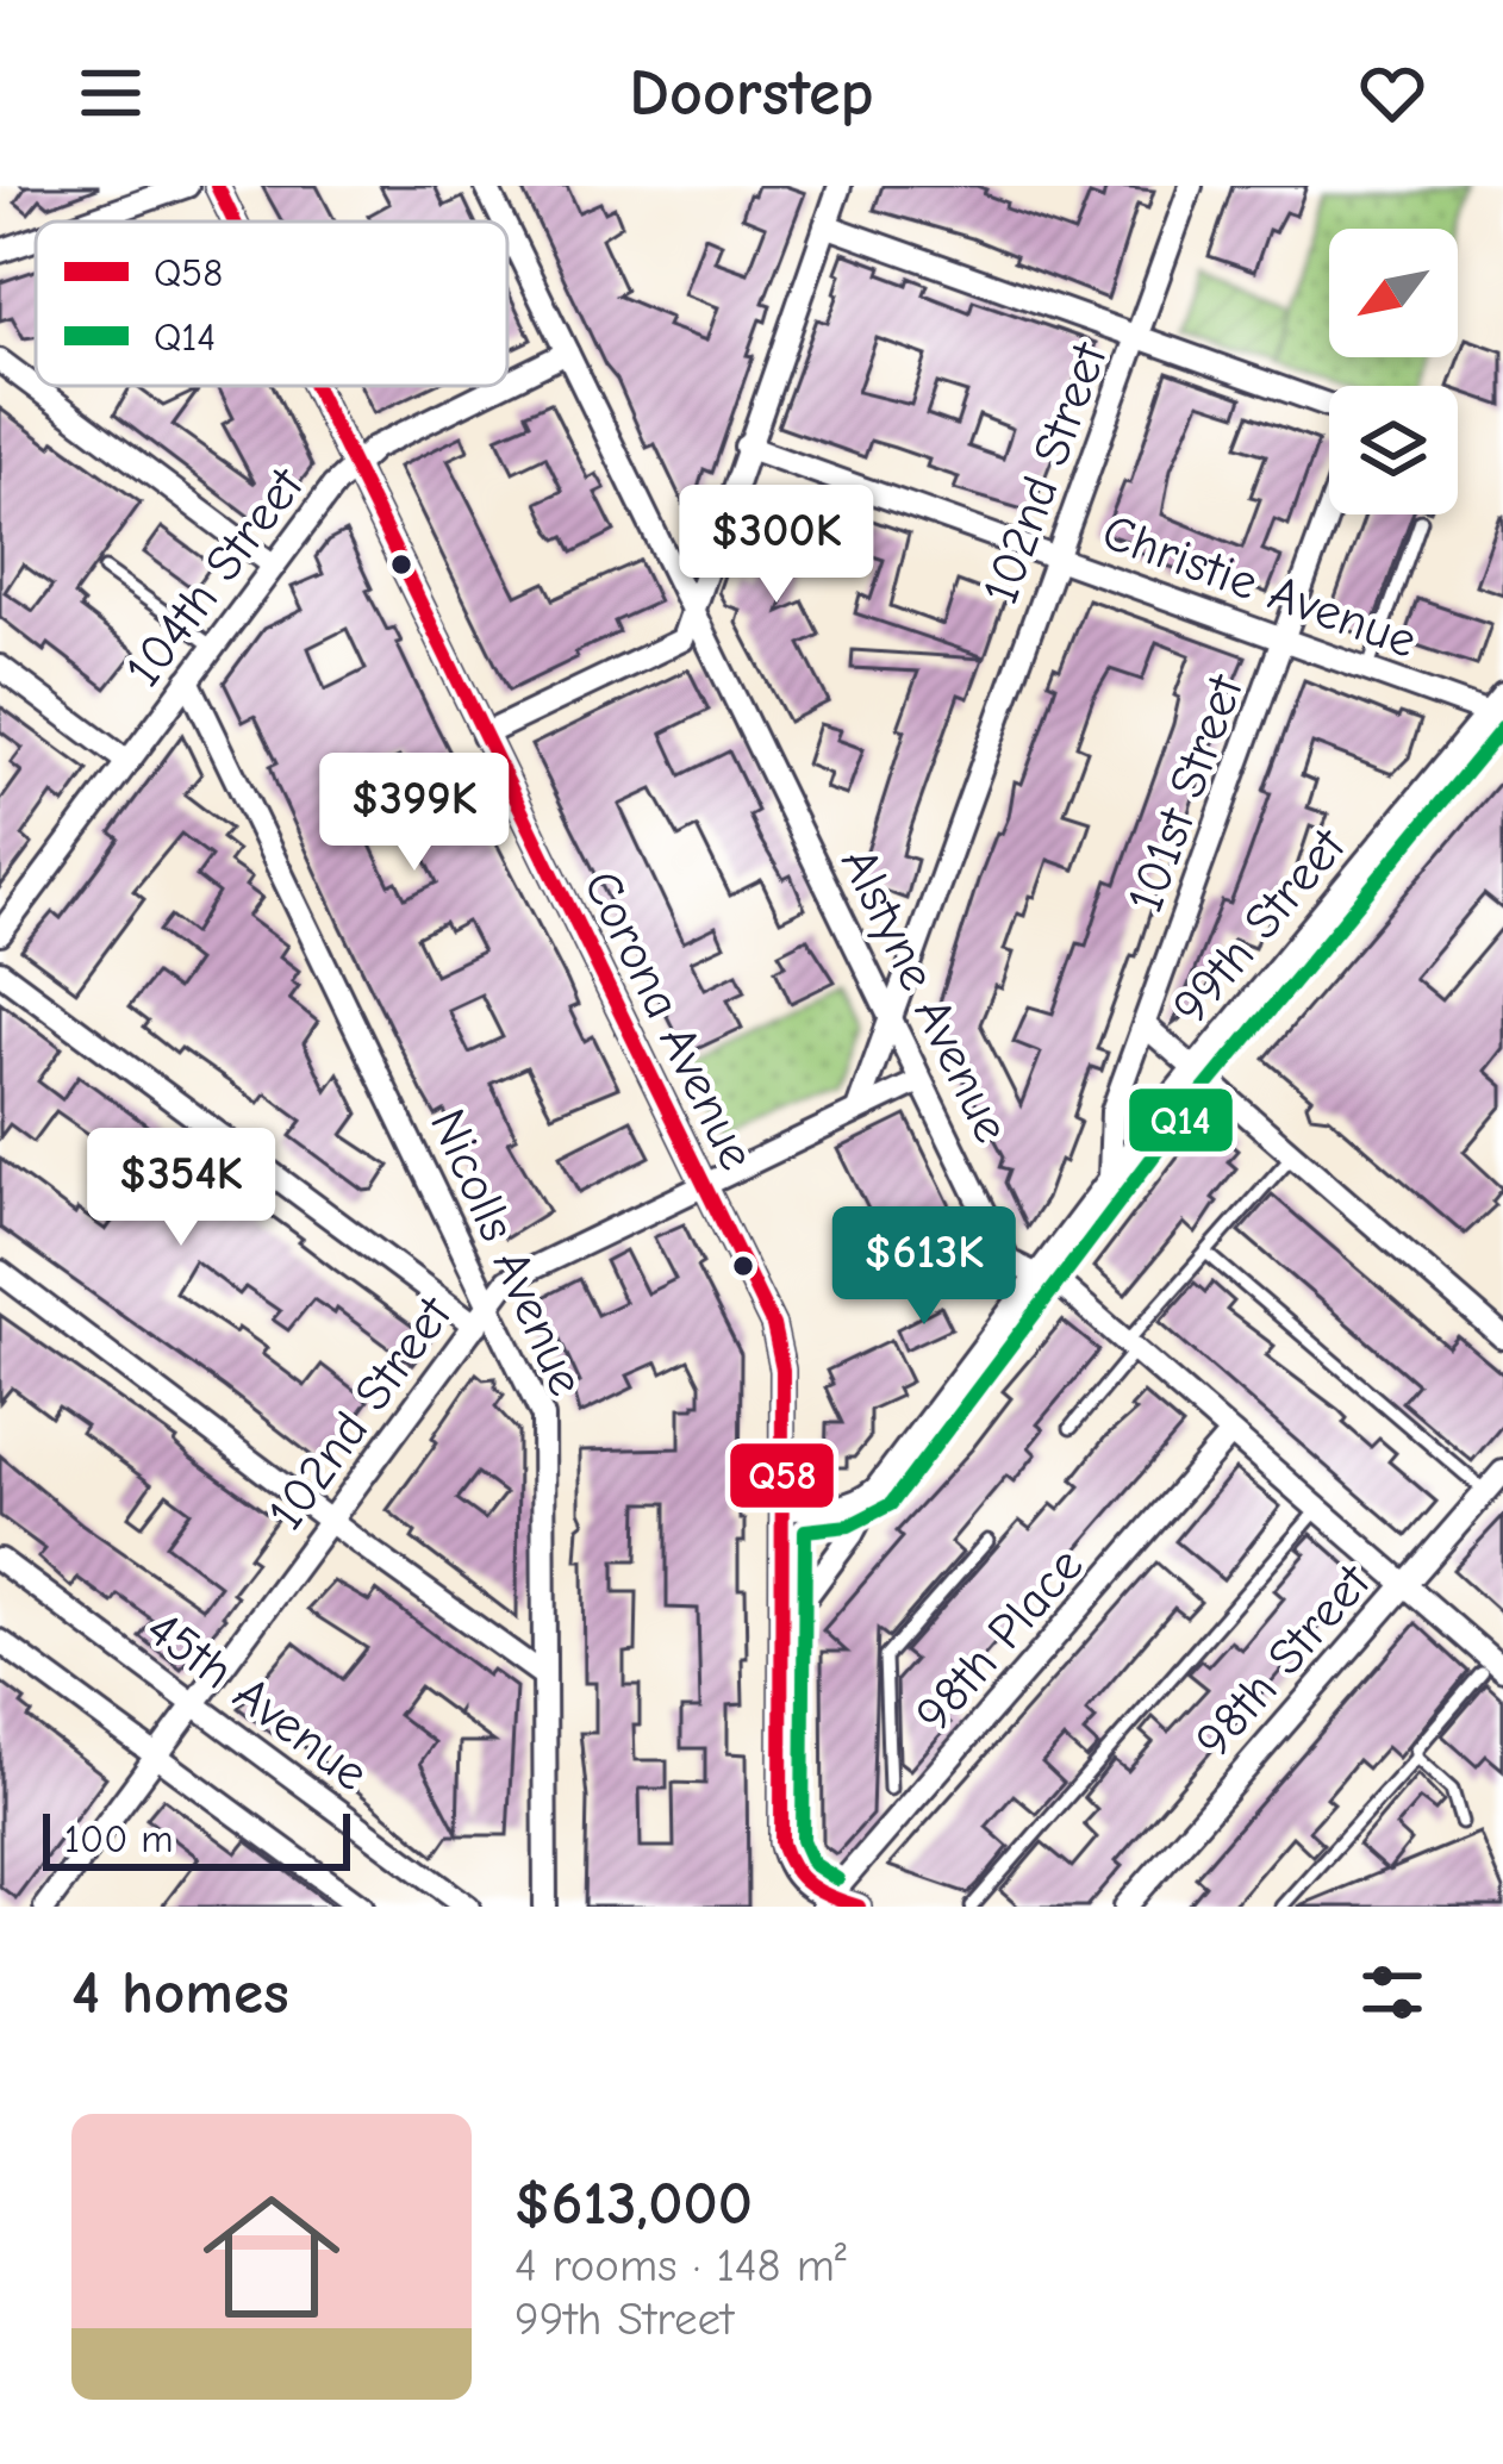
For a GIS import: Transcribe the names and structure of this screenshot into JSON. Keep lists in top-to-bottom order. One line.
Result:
{"streets":{"street":["102nd Street","104th Street","Christie Avenue","101st Street","99th Street","Alstyne Avenue","Corona Avenue","Nicolls Avenue","98th Place","98th Street","45th Avenue"]},"crossings":[["102nd Street","Christie Avenue"],["102nd Street","Alstyne Avenue"],["102nd Street","Corona Avenue"],["102nd Street","Nicolls Avenue"],["102nd Street","45th Avenue"],["104th Street","Alstyne Avenue"],["104th Street","Corona Avenue"],["104th Street","Nicolls Avenue"],["Christie Avenue","101st Street"],["Christie Avenue","99th Street"],["101st Street","99th Street"],["99th Street","Alstyne Avenue"],["99th Street","Corona Avenue"],["Alstyne Avenue","98th Place"],["Alstyne Avenue","98th Street"],["Corona Avenue","98th Place"]],"lines":["transit line Q58","transit line Q14"],"legend":["Q58","Q14"],"scale_bar":"100 m","north":"bottom left","page":{"header":"Doorstep","price":["$300K","$399K","$354K","$613K"],"scale":"100 m","heading":"4 homes","list":[{"name":"$613,000","note":"4 rooms · 148 m² · 99th Street"}]}}
